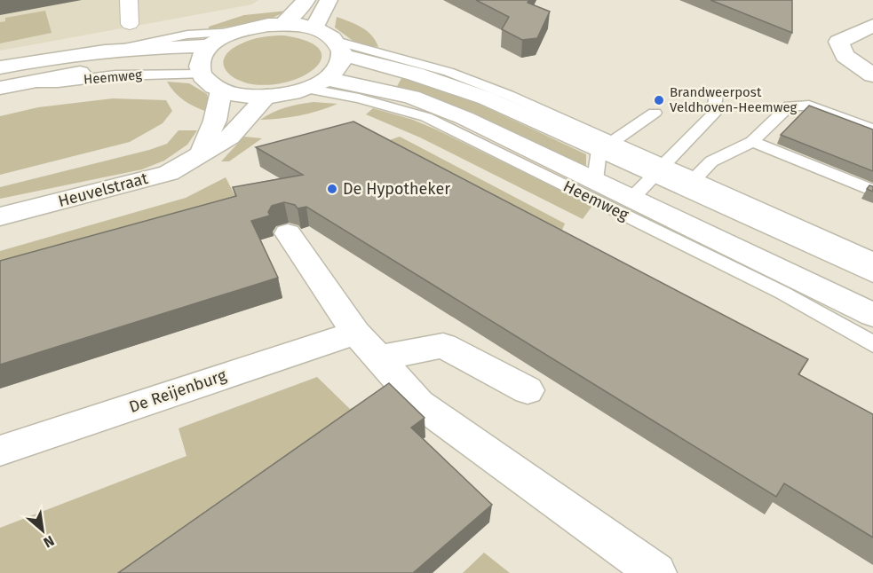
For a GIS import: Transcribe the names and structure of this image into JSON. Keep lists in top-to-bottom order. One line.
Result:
{"streets":{"main road":["Heemweg","Heuvelstraat","De Reijenburg"]},"places":["Brandweerpost Veldhoven-Heemweg","De Hypotheker"],"north":"bottom right"}
